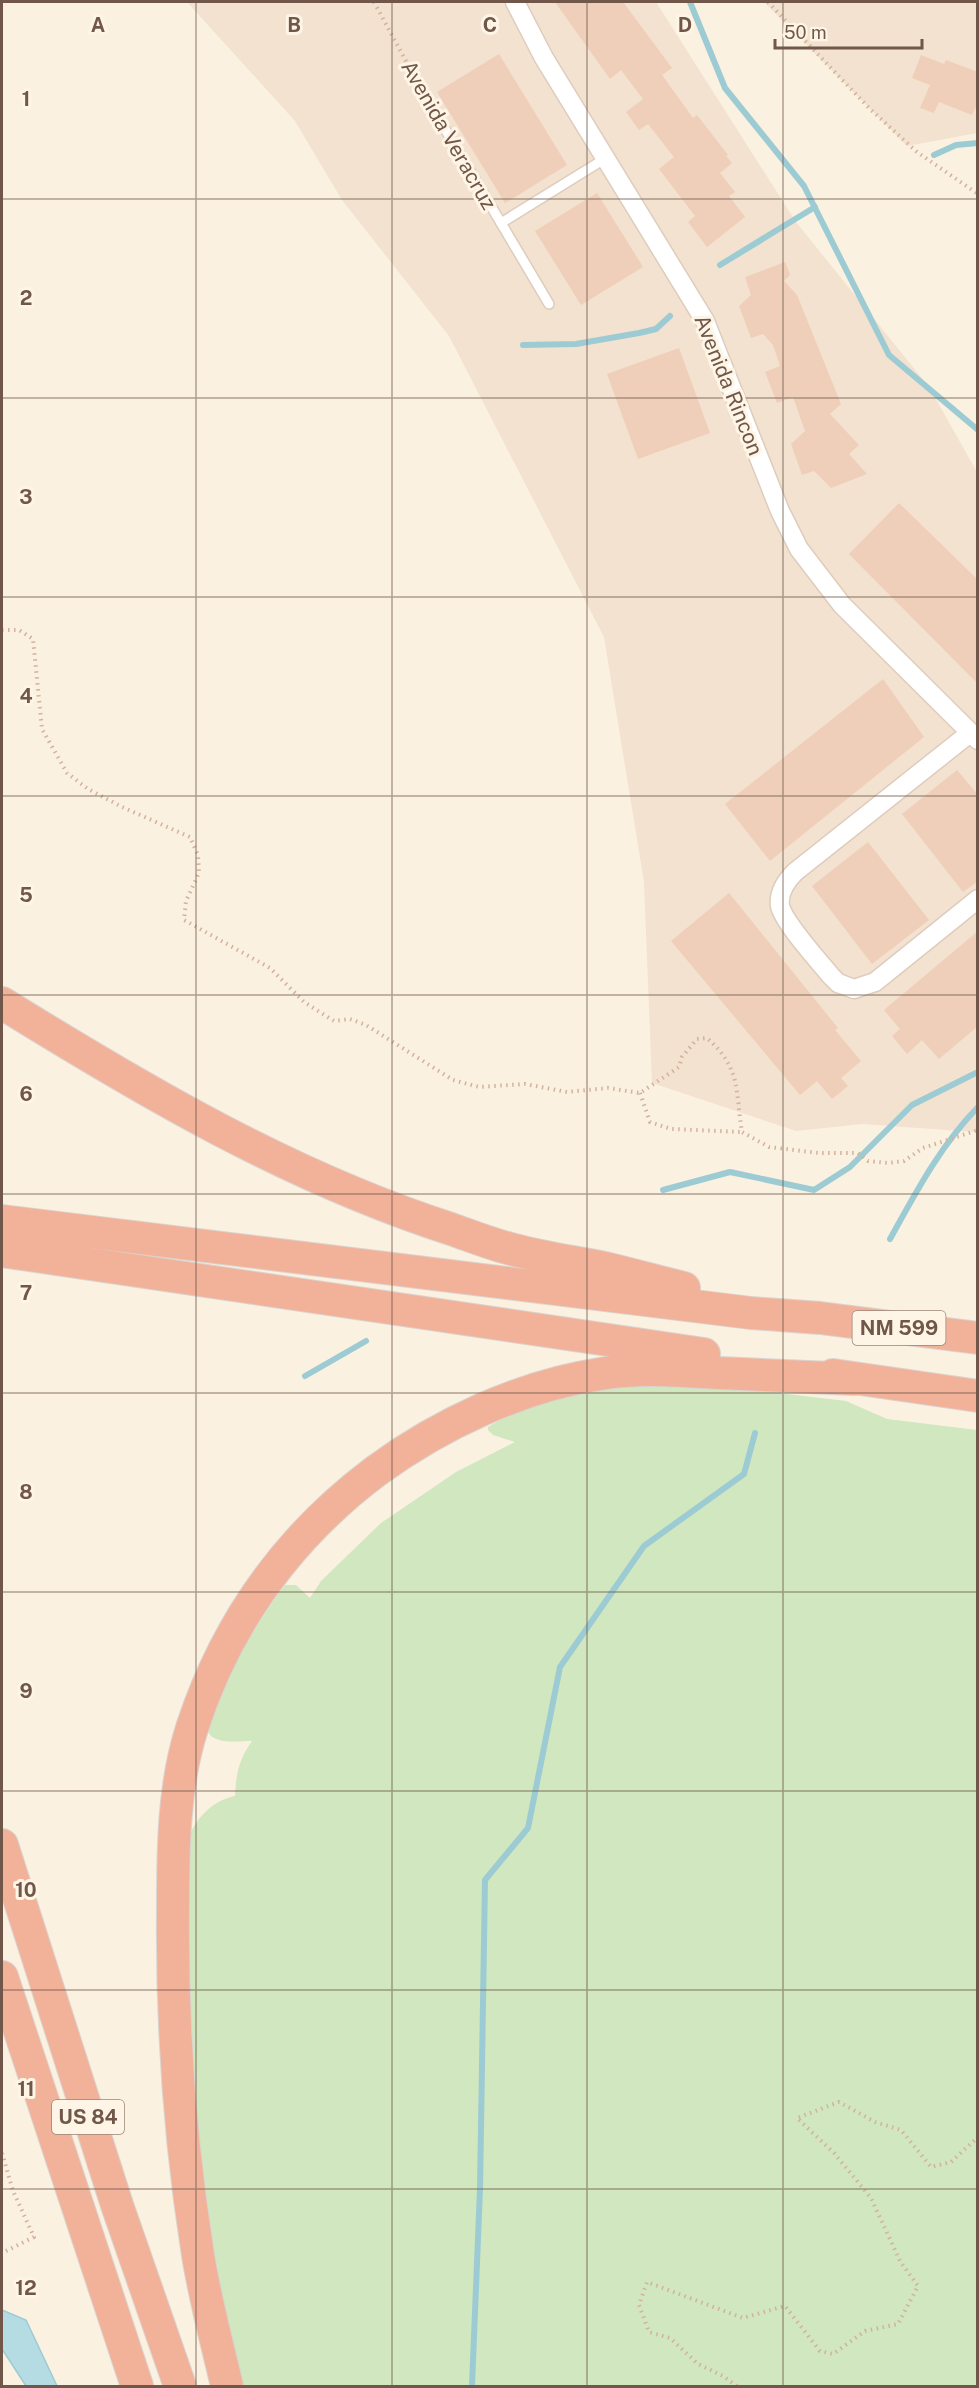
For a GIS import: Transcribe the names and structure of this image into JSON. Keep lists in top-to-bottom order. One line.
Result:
{"streets":{"highway":["NM 599","US 84"],"street":["Avenida Rincon"],"lane":["Avenida Veracruz"]},"crossings":[["Avenida Veracruz","Avenida Rincon"]],"scale_bar":"50 m","grid":{"columns":["A","B","C","D"],"rows":["1","2","3","4","5","6","7","8","9","10","11","12"]}}
